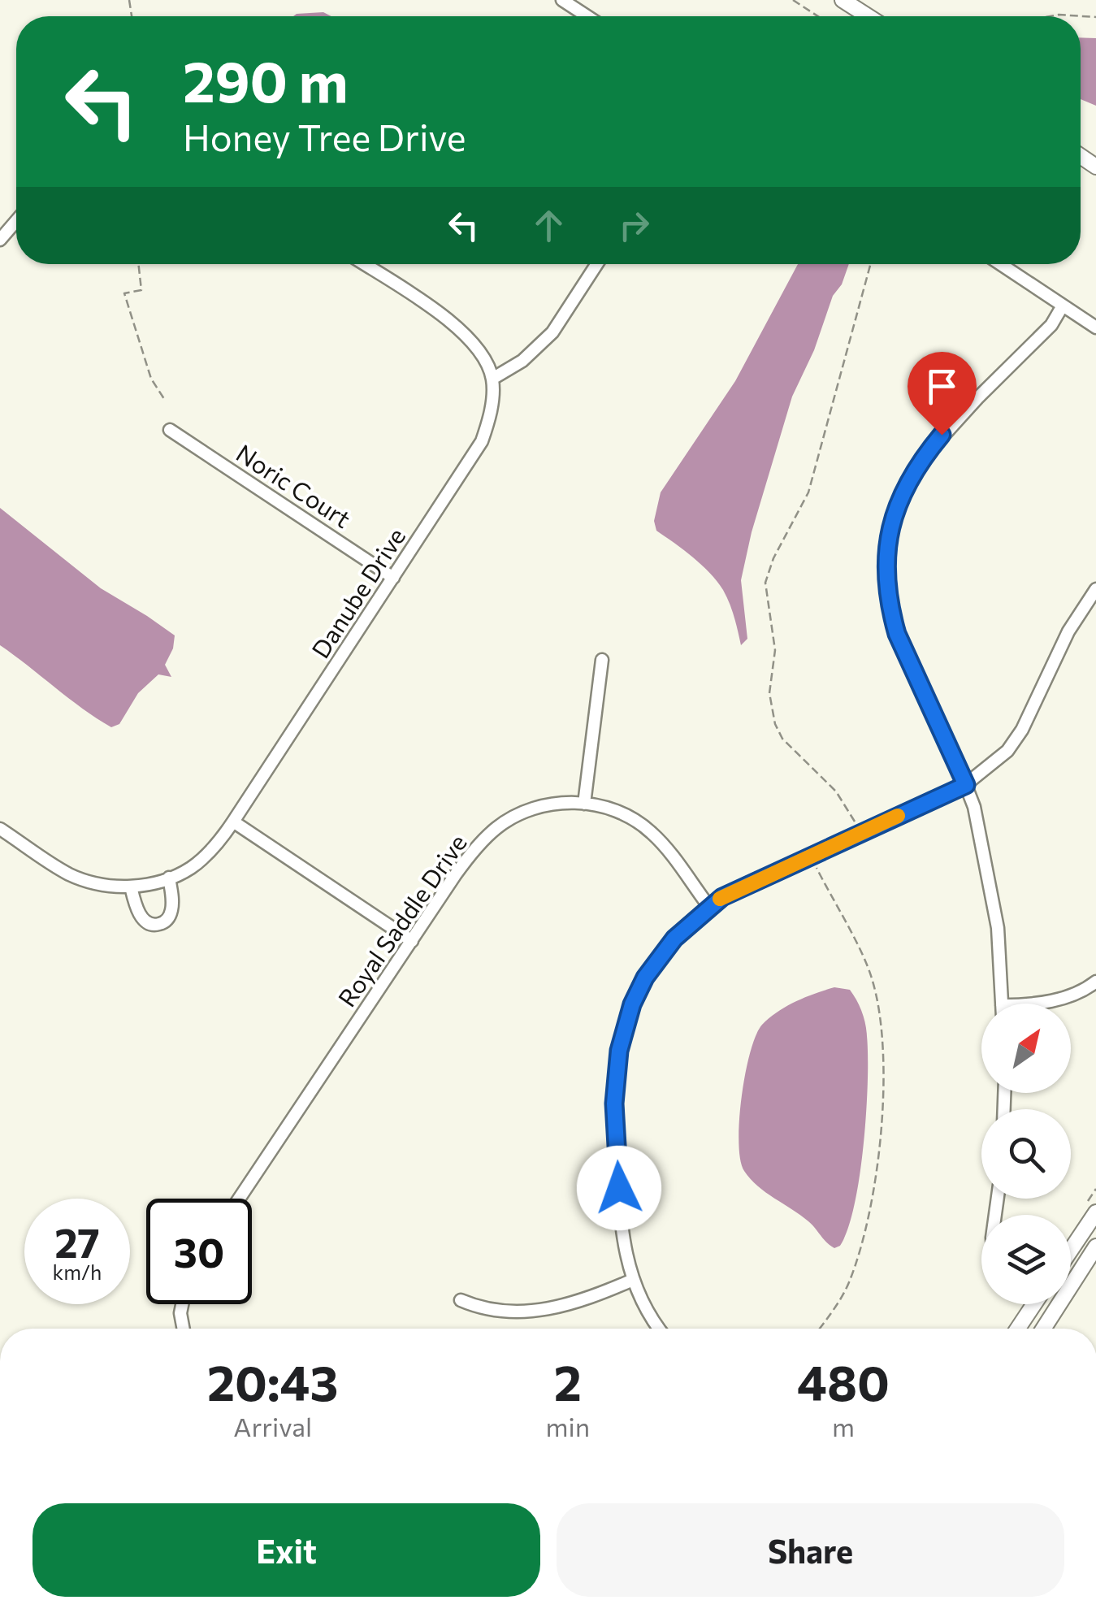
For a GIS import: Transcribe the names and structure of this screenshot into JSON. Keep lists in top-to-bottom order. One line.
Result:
{"streets":{"street":["Noric Court","Danube Drive","Royal Saddle Drive"]},"crossings":[["Noric Court","Danube Drive"]],"north":"top right","page":{"turn":["290 m","Honey Tree Drive"],"speed":"27 km/h","limit":"30","eta":["20:43","Arrival","2","min","480","m"],"buttons":["Exit","Share"]}}
